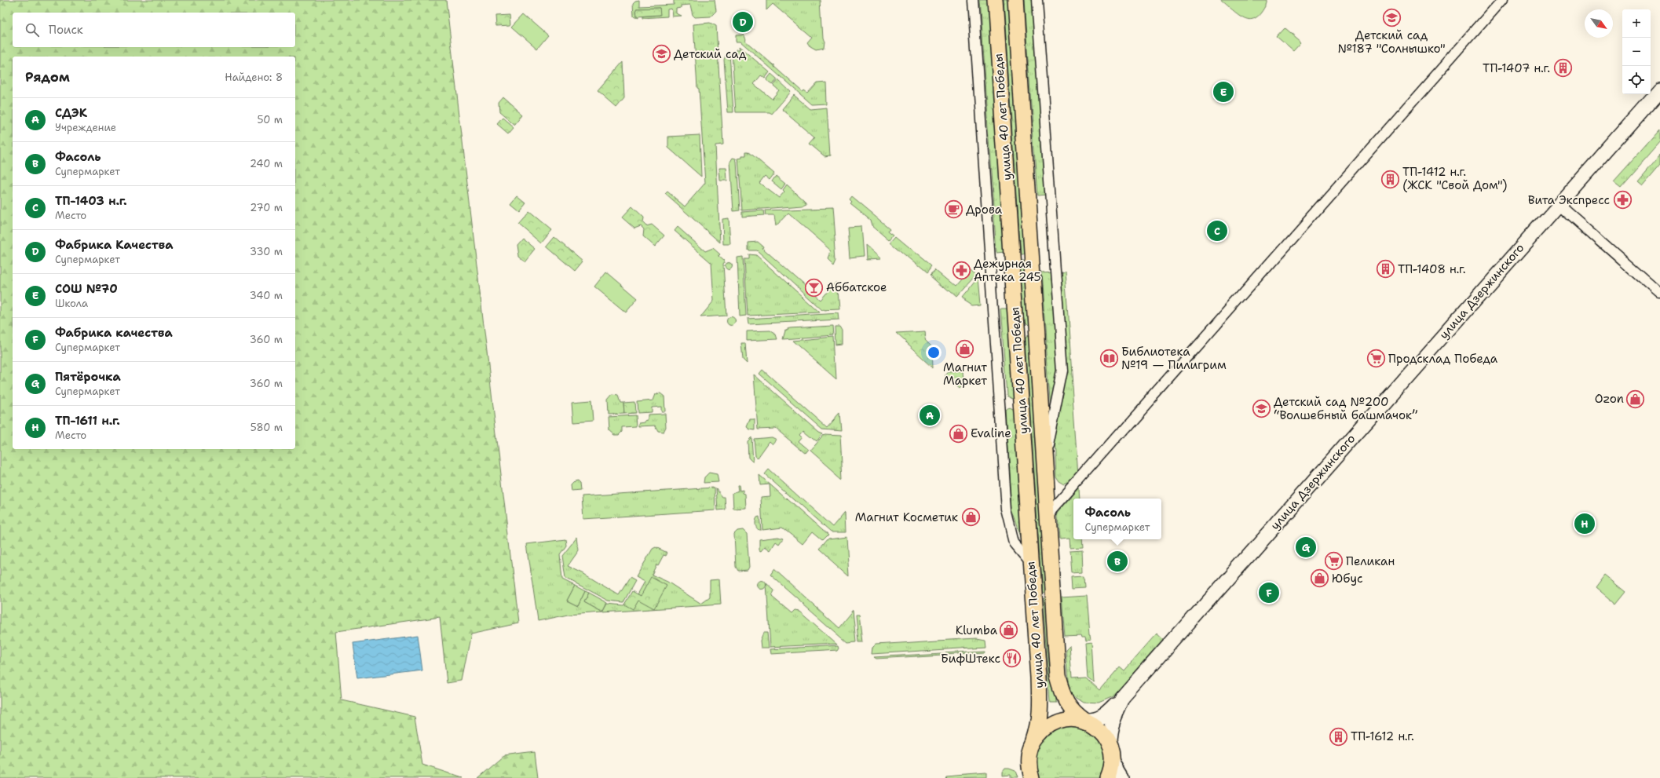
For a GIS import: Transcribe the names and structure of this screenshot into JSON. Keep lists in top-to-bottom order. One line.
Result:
{"streets":{"main road":["улица 40 лет Победы","улица Дзержинского"]},"crossings":[["улица 40 лет Победы","улица Дзержинского"]],"places":{"school or university":["Детский сад №187 \"Солнышко\"","Детский сад","Детский сад №200 “Волшебный башмачок”"],"building":["ТП-1407 н.г.","ТП-1412 н.г. (ЖСК \"Свой Дом\")","ТП-1408 н.г.","ТП-1612 н.г."],"pharmacy":["Вита Экспресс","Дежурная Аптека 245"],"cafe":["Дрова"],"bar":["Аббатское"],"shop":["Магнит Маркет","Ozon","Evaline","Магнит Косметик","Юбус","Klumba"],"library":["Библиотека №19 — Пилигрим"],"supermarket":["Продсклад Победа","Пеликан"],"restaurant":["БифШтекс"]},"north":"bottom right","page":{"map_buttons":["+","−"],"pins":["D","E","C","A","H","G","B","F"],"search":"Поиск","heading":["Рядом","Найдено: 8"],"list":[{"mark":"A","name":"СДЭК","note":"Учреждение","value":"50 m"},{"mark":"B","name":"Фасоль","note":"Супермаркет","value":"240 m"},{"mark":"C","name":"ТП-1403 н.г.","note":"Место","value":"270 m"},{"mark":"D","name":"Фабрика Качества","note":"Супермаркет","value":"330 m"},{"mark":"E","name":"СОШ №70","note":"Школа","value":"340 m"},{"mark":"F","name":"Фабрика качества","note":"Супермаркет","value":"360 m"},{"mark":"G","name":"Пятёрочка","note":"Супермаркет","value":"360 m"},{"mark":"H","name":"ТП-1611 н.г.","note":"Место","value":"580 m"}],"popup":["Фасоль","Супермаркет"]}}
